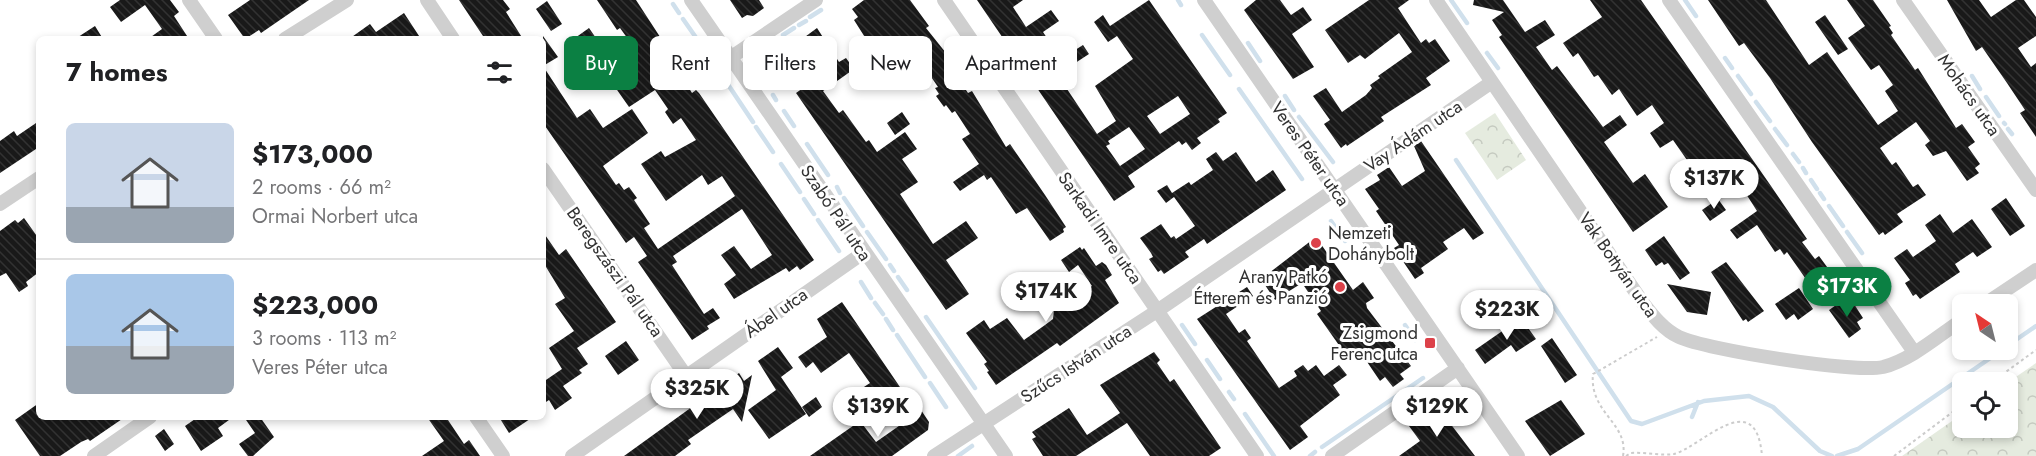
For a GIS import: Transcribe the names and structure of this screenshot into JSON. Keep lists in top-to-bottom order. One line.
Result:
{"streets":{"street":["Mohács utca","Vay Ádám utca","Veres Péter utca","Szabó Pál utca","Sarkadi Imre utca","Vak Bottyán utca","Beregszászi Pál utca","Ábel utca","Szűcs István utca"]},"crossings":[["Vay Ádám utca","Veres Péter utca"],["Vay Ádám utca","Vak Bottyán utca"],["Vay Ádám utca","Szűcs István utca"],["Veres Péter utca","Szűcs István utca"],["Szabó Pál utca","Ábel utca"],["Szabó Pál utca","Szűcs István utca"],["Sarkadi Imre utca","Szűcs István utca"],["Beregszászi Pál utca","Ábel utca"]],"places":{"other":["Nemzeti Dohánybolt","Arany Patkó Étterem és Panzió"],"transit":["Zsigmond Ferenc utca"]},"north":"top left","page":{"chip":["Buy","Rent","Filters","New","Apartment"],"heading":"7 homes","list":[{"name":"$173,000","note":"2 rooms · 66 m² · Ormai Norbert utca"},{"name":"$223,000","note":"3 rooms · 113 m² · Veres Péter utca"}],"price":["$137K","$173K","$174K","$223K","$325K","$139K","$129K"]}}
